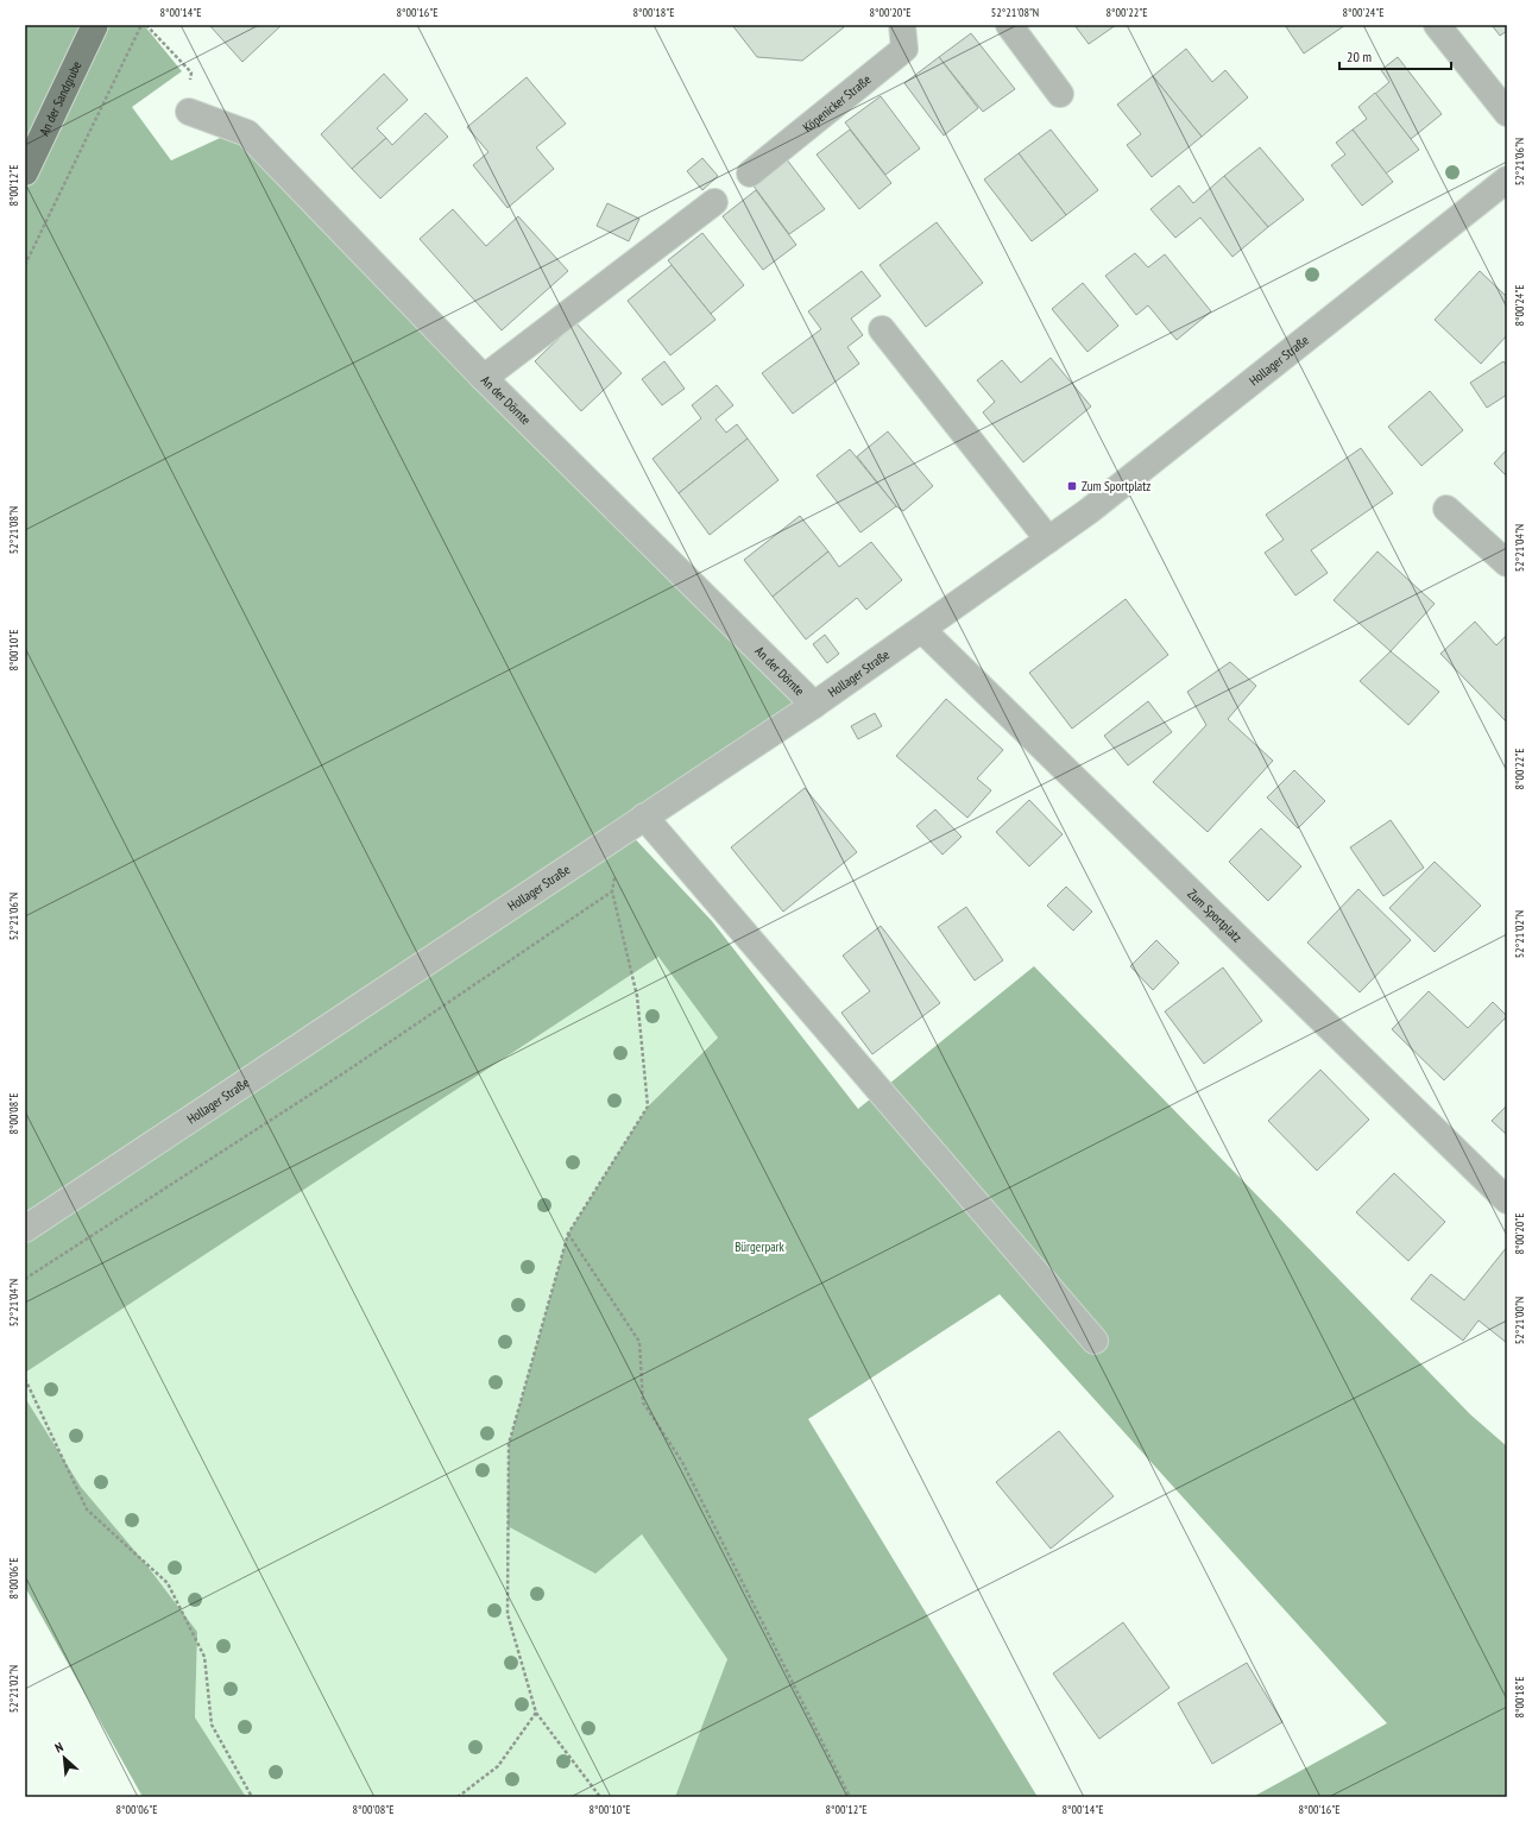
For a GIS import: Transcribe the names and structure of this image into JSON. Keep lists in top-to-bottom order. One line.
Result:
{"streets":{"main road":["An der Sandgrube"],"street":["Köpenicker Straße","Hollager Straße","An der Dörnte","Zum Sportplatz"]},"crossings":[["Hollager Straße","An der Dörnte"],["Hollager Straße","Zum Sportplatz"]],"parks":["Bürgerpark"],"places":{"transit":["Zum Sportplatz"]},"scale_bar":"20 m","north":"top left","coordinates":["8°00'14\"E","8°00'16\"E","8°00'18\"E","8°00'20\"E","52°21'08\"N","8°00'22\"E","8°00'24\"E","52°21'06\"N","8°00'12\"E","52°21'04\"N","8°00'10\"E","52°21'02\"N","8°00'08\"E","52°21'00\"N","8°00'06\"E"]}
